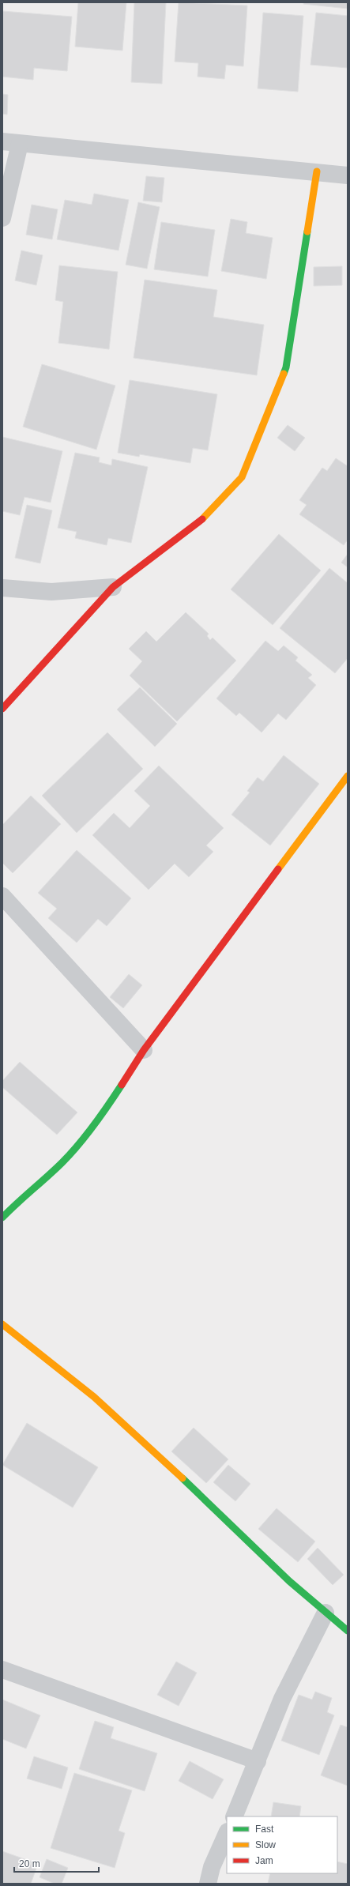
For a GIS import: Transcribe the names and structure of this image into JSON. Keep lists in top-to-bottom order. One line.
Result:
{"legend":["Fast","Slow","Jam"],"scale_bar":"20 m"}
